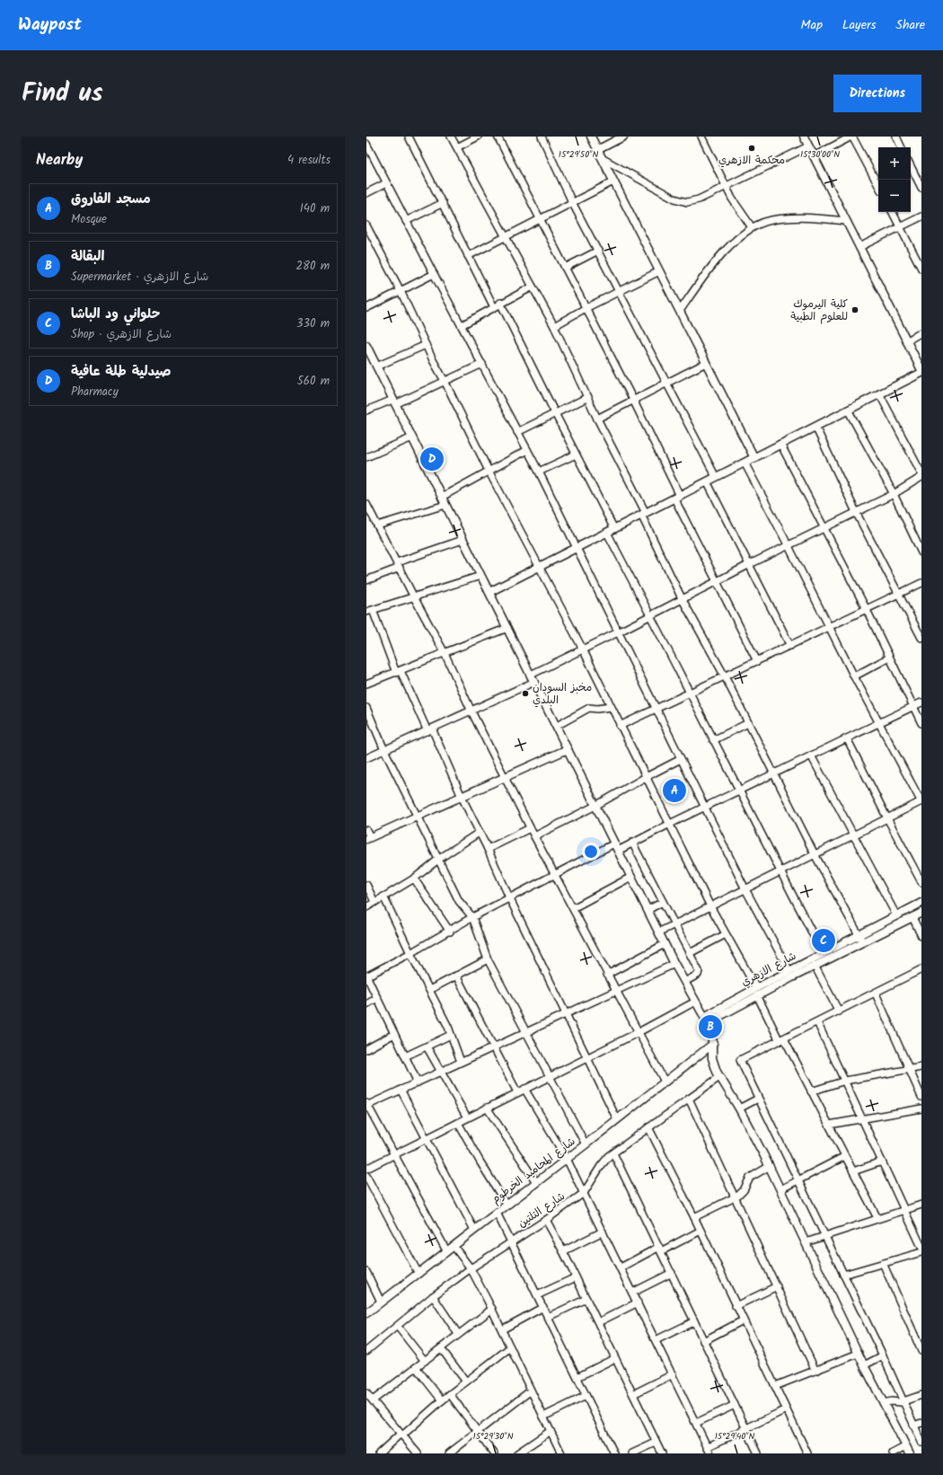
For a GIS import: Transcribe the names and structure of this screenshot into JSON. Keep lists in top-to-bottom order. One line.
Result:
{"streets":{"street":["شارع الازهري","شارع المحاميد الخرطوم","شارع التلتين"]},"places":["محكمة الازهري","كلية اليرموك للعلوم الطبية","مخبز السودان البلدي"],"page":{"header":"Waypost","nav":["Map","Layers","Share"],"title":"Find us","buttons":"Directions","heading":["Nearby","4 results"],"map_buttons":["+","−"],"list":[{"mark":"A","name":"مسجد الفاروق","note":"Mosque","value":"140 m"},{"mark":"B","name":"البقالة","note":"Supermarket · شارع الازهري","value":"280 m"},{"mark":"C","name":"حلواني ود الباشا","note":"Shop · شارع الازهري","value":"330 m"},{"mark":"D","name":"صيدلية طلة عافية","note":"Pharmacy","value":"560 m"}],"pins":["D","A","C","B"]},"coordinates":["15°29'50\"N","15°30'00\"N","15°29'30\"N","15°29'40\"N"]}
